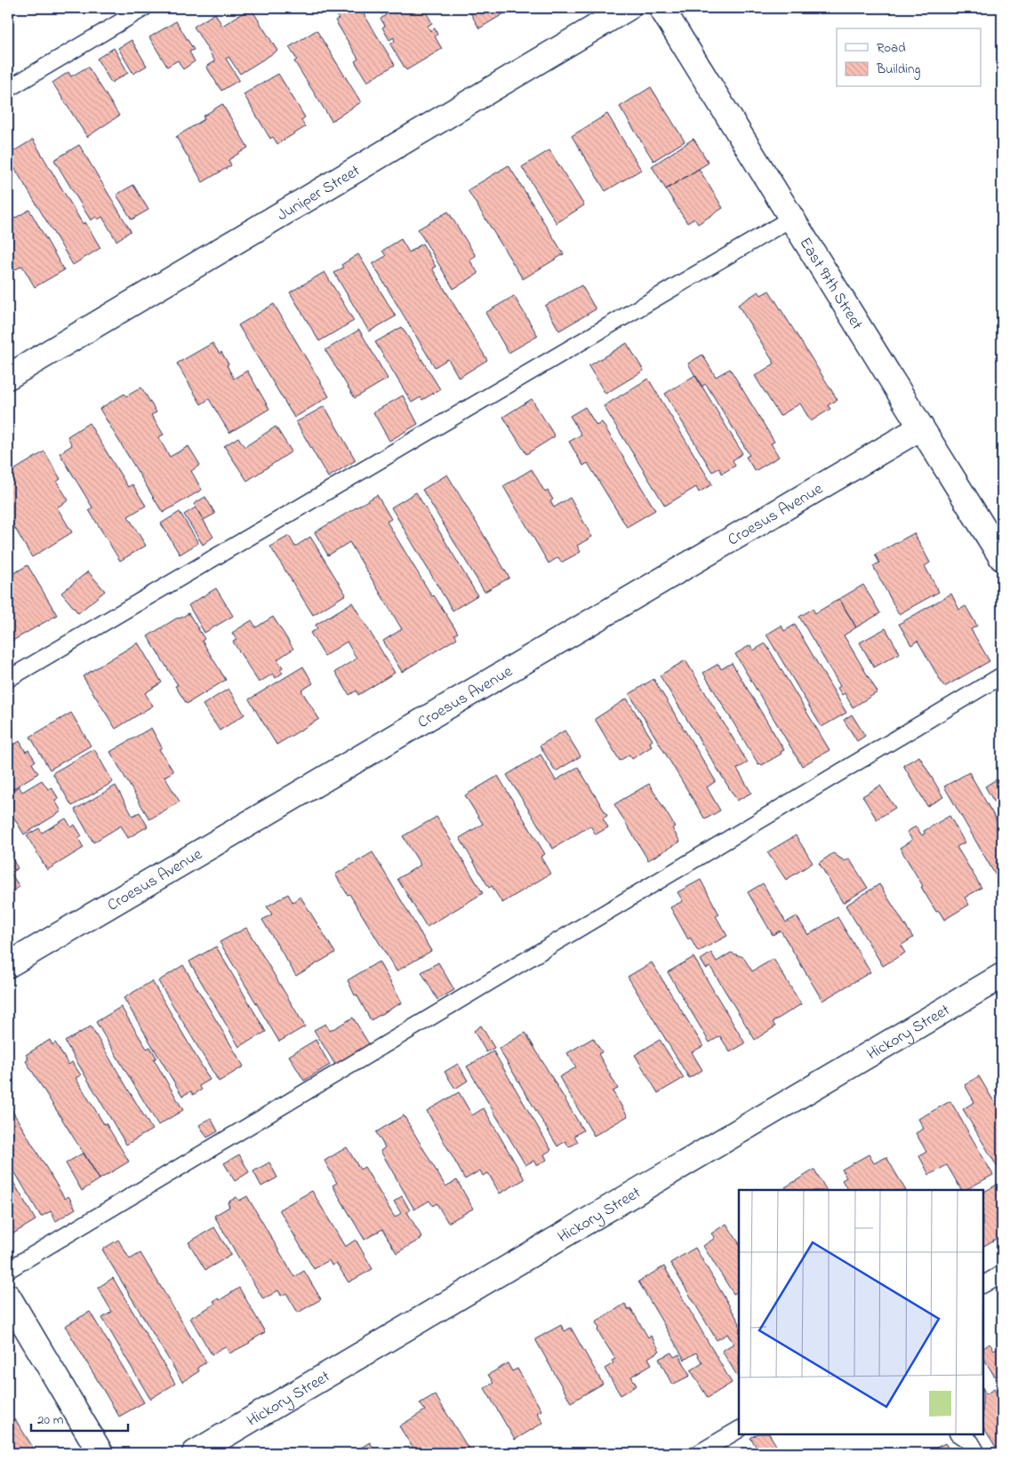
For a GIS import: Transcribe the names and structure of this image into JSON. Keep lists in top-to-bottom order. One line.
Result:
{"streets":{"street":["Juniper Street","East 97th Street","Croesus Avenue","Hickory Street"]},"crossings":[["East 97th Street","Croesus Avenue"]],"legend":["Road","Building"],"scale_bar":"20 m"}
